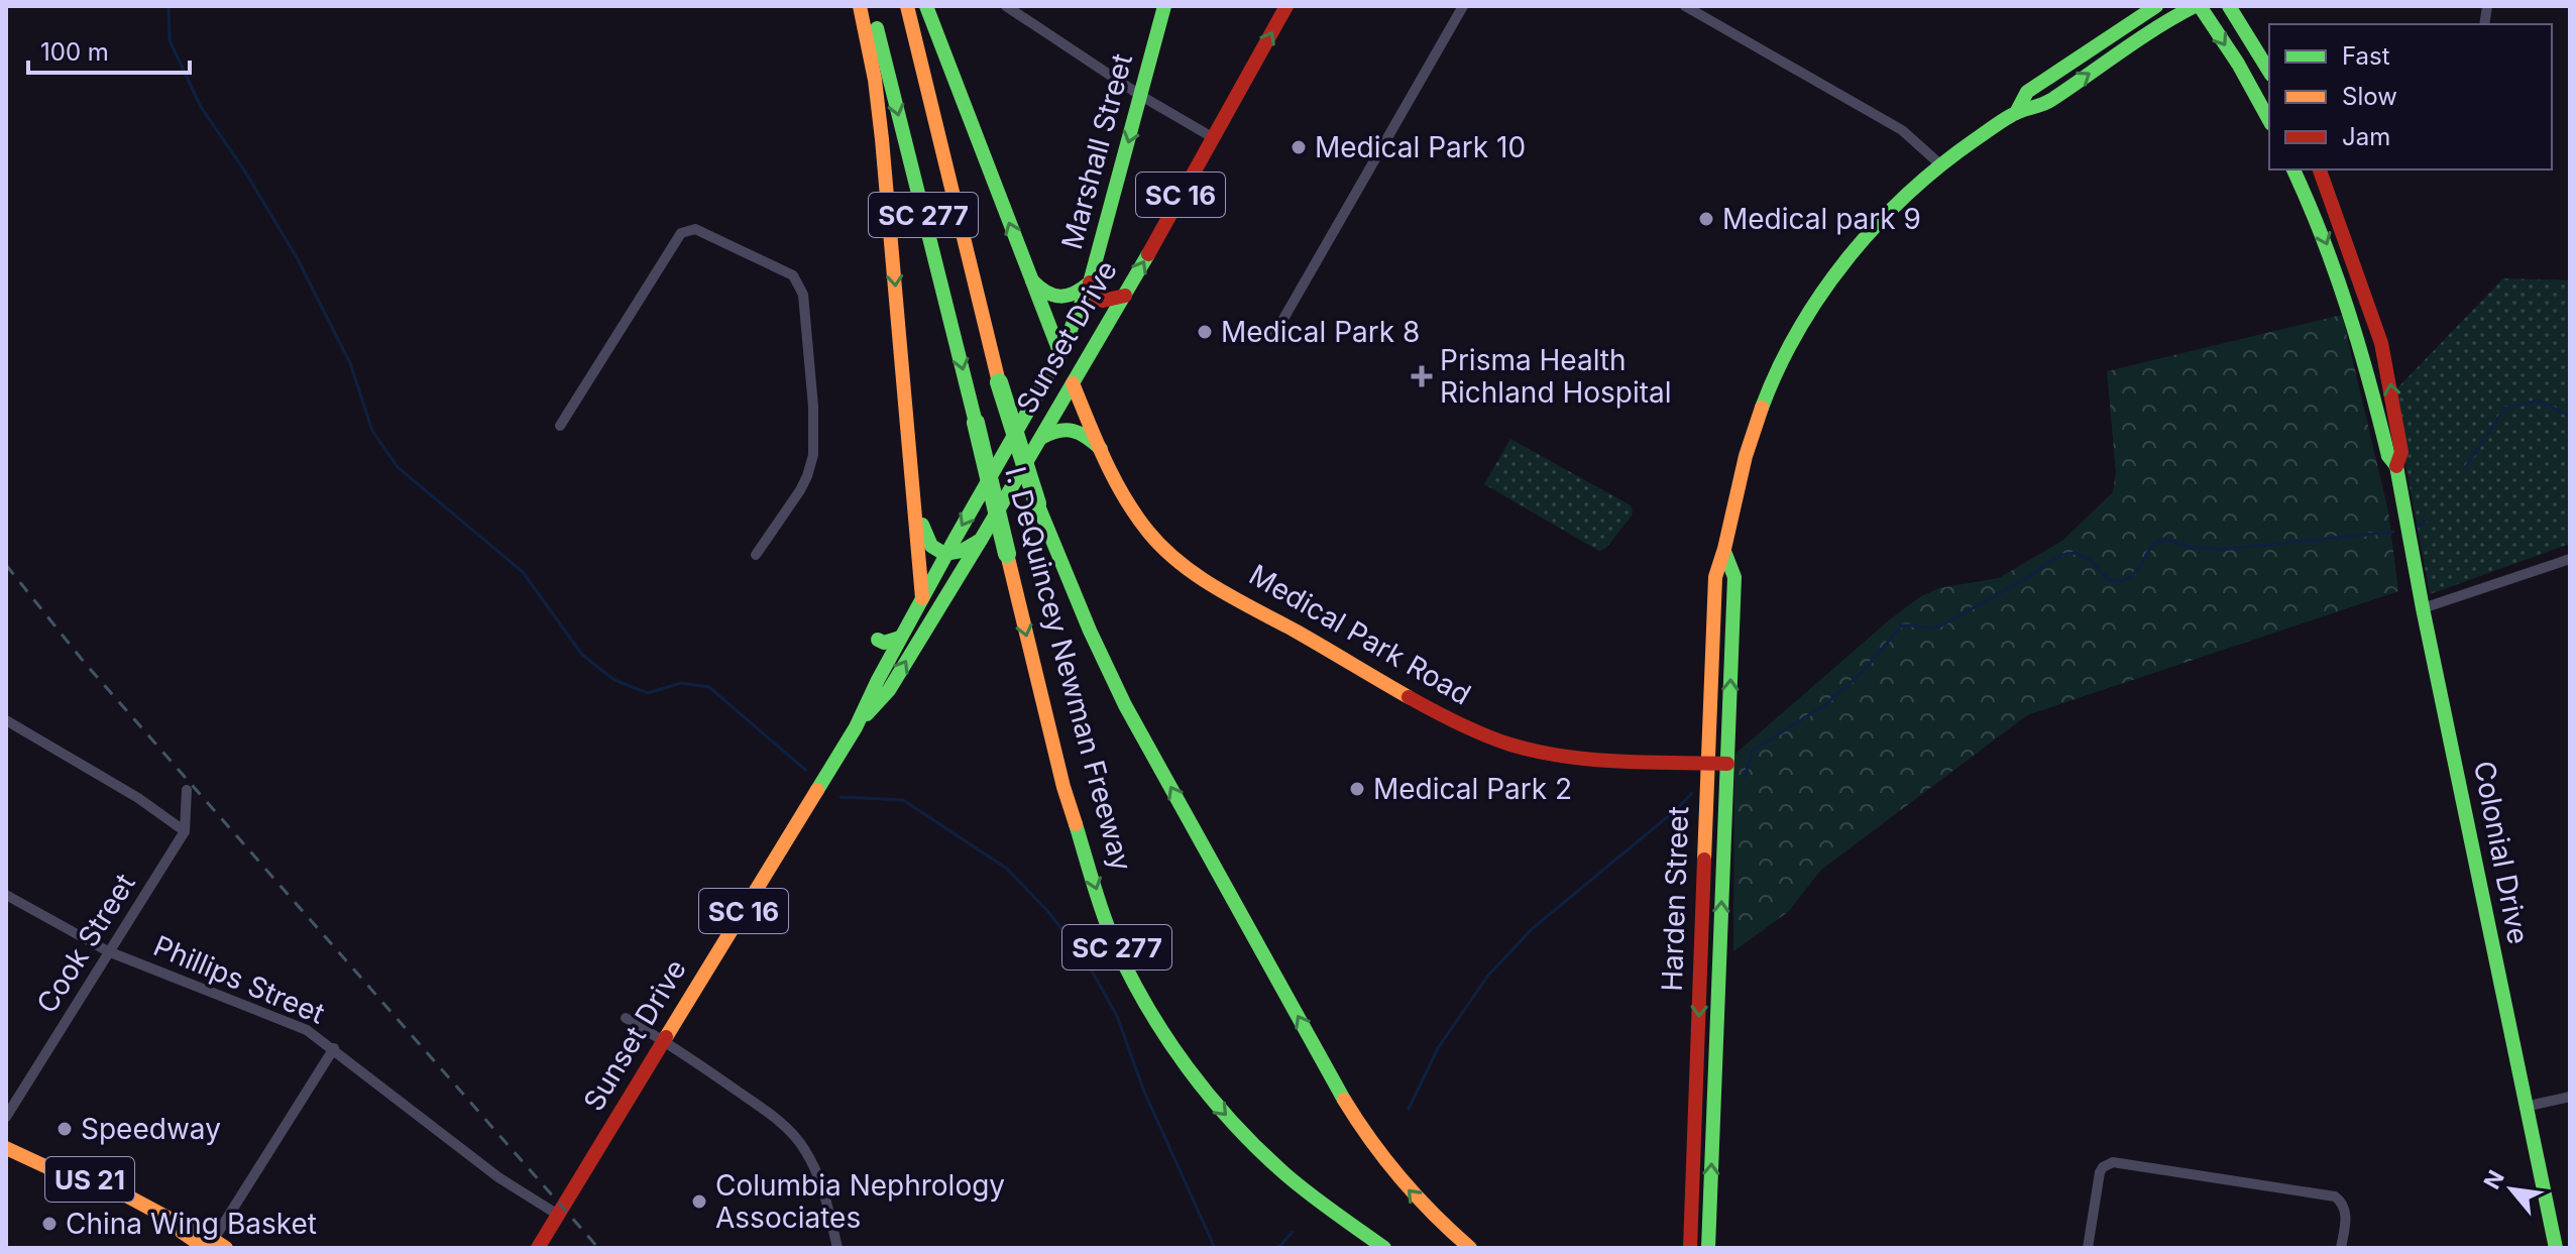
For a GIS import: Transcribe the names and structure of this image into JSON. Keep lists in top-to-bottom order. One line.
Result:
{"streets":{"main road":["Marshall Street","SC 16","SC 277","Sunset Drive","Medical Park Road","I. DeQuincey Newman Freeway","Colonial Drive","Harden Street","US 21"],"street":["Cook Street","Phillips Street"]},"crossings":[["Marshall Street","Sunset Drive"],["Marshall Street","Medical Park Road"],["Sunset Drive","Medical Park Road"],["Sunset Drive","Phillips Street"],["Medical Park Road","Harden Street"],["Cook Street","Phillips Street"]],"one_way":["Marshall Street"],"places":{"other":["Medical Park 10","Medical park 9","Medical Park 8","Medical Park 2","Speedway","Columbia Nephrology Associates","China Wing Basket"],"health":["Prisma Health Richland Hospital"]},"legend":["Fast","Slow","Jam"],"scale_bar":"100 m","north":"top left"}
